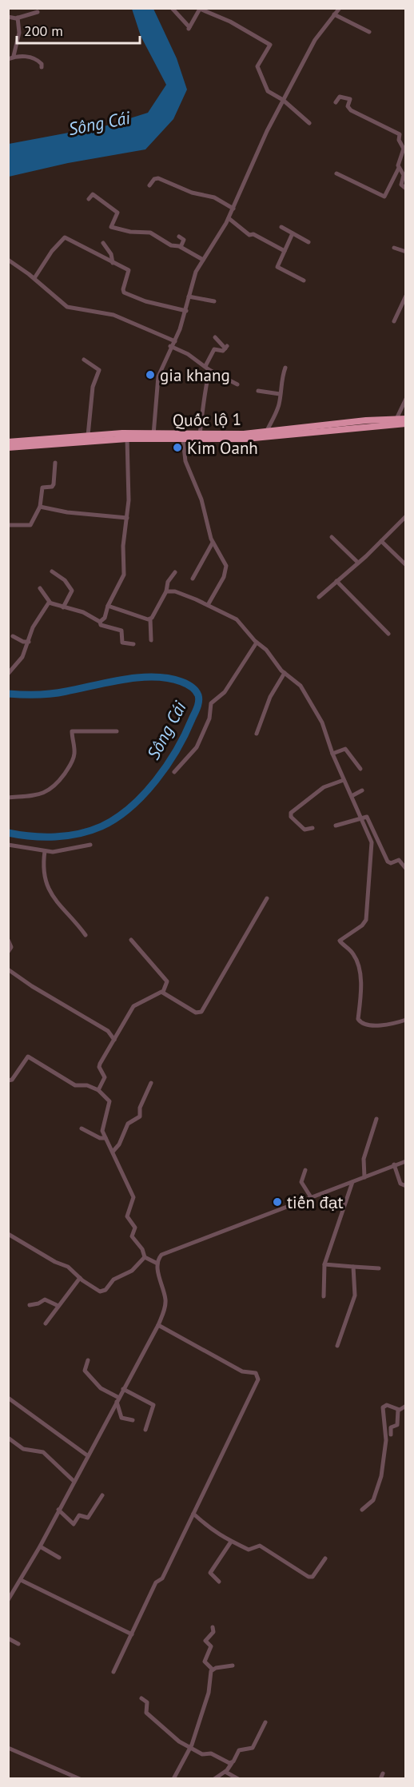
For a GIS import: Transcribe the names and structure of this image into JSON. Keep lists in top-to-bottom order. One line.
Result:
{"streets":{"highway":["Quốc lộ 1"]},"water":["Sông Cái"],"places":["gia khang","Kim Oanh","tiến đạt"],"scale_bar":"200 m"}
